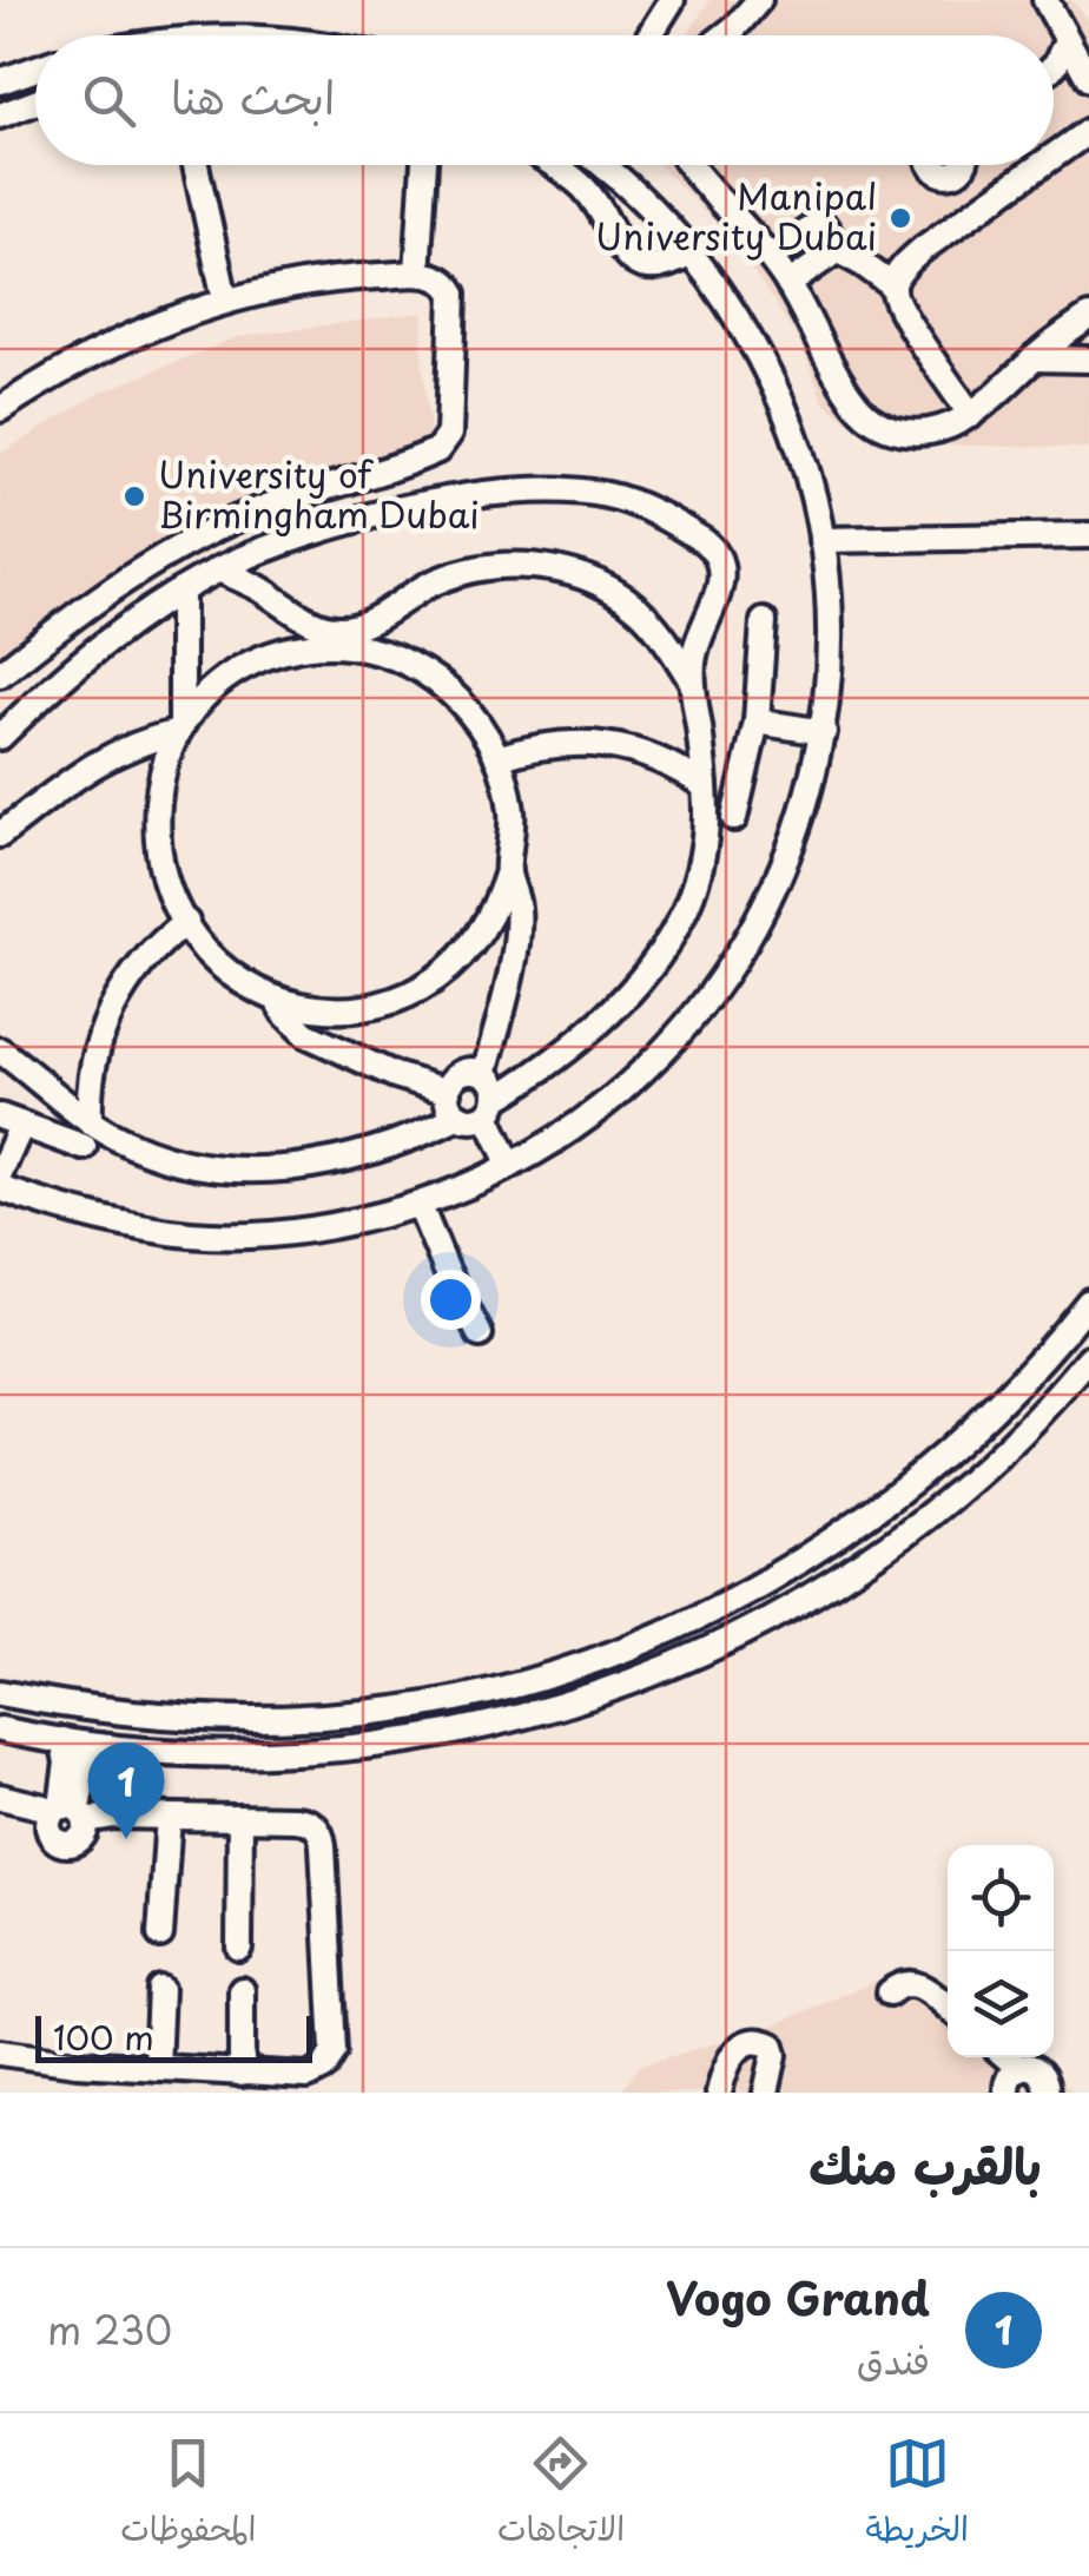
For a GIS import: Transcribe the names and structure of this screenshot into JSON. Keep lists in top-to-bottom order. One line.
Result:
{"places":["Manipal University Dubai","University of Birmingham Dubai"],"scale_bar":"100 m","page":{"search":"ابحث هنا","pins":"1","scale":"100 m","heading":"بالقرب منك","list":[{"mark":"1","name":"Vogo Grand","note":"فندق","value":"230 m"}],"nav":["الخريطة","الاتجاهات","المحفوظات"]}}
